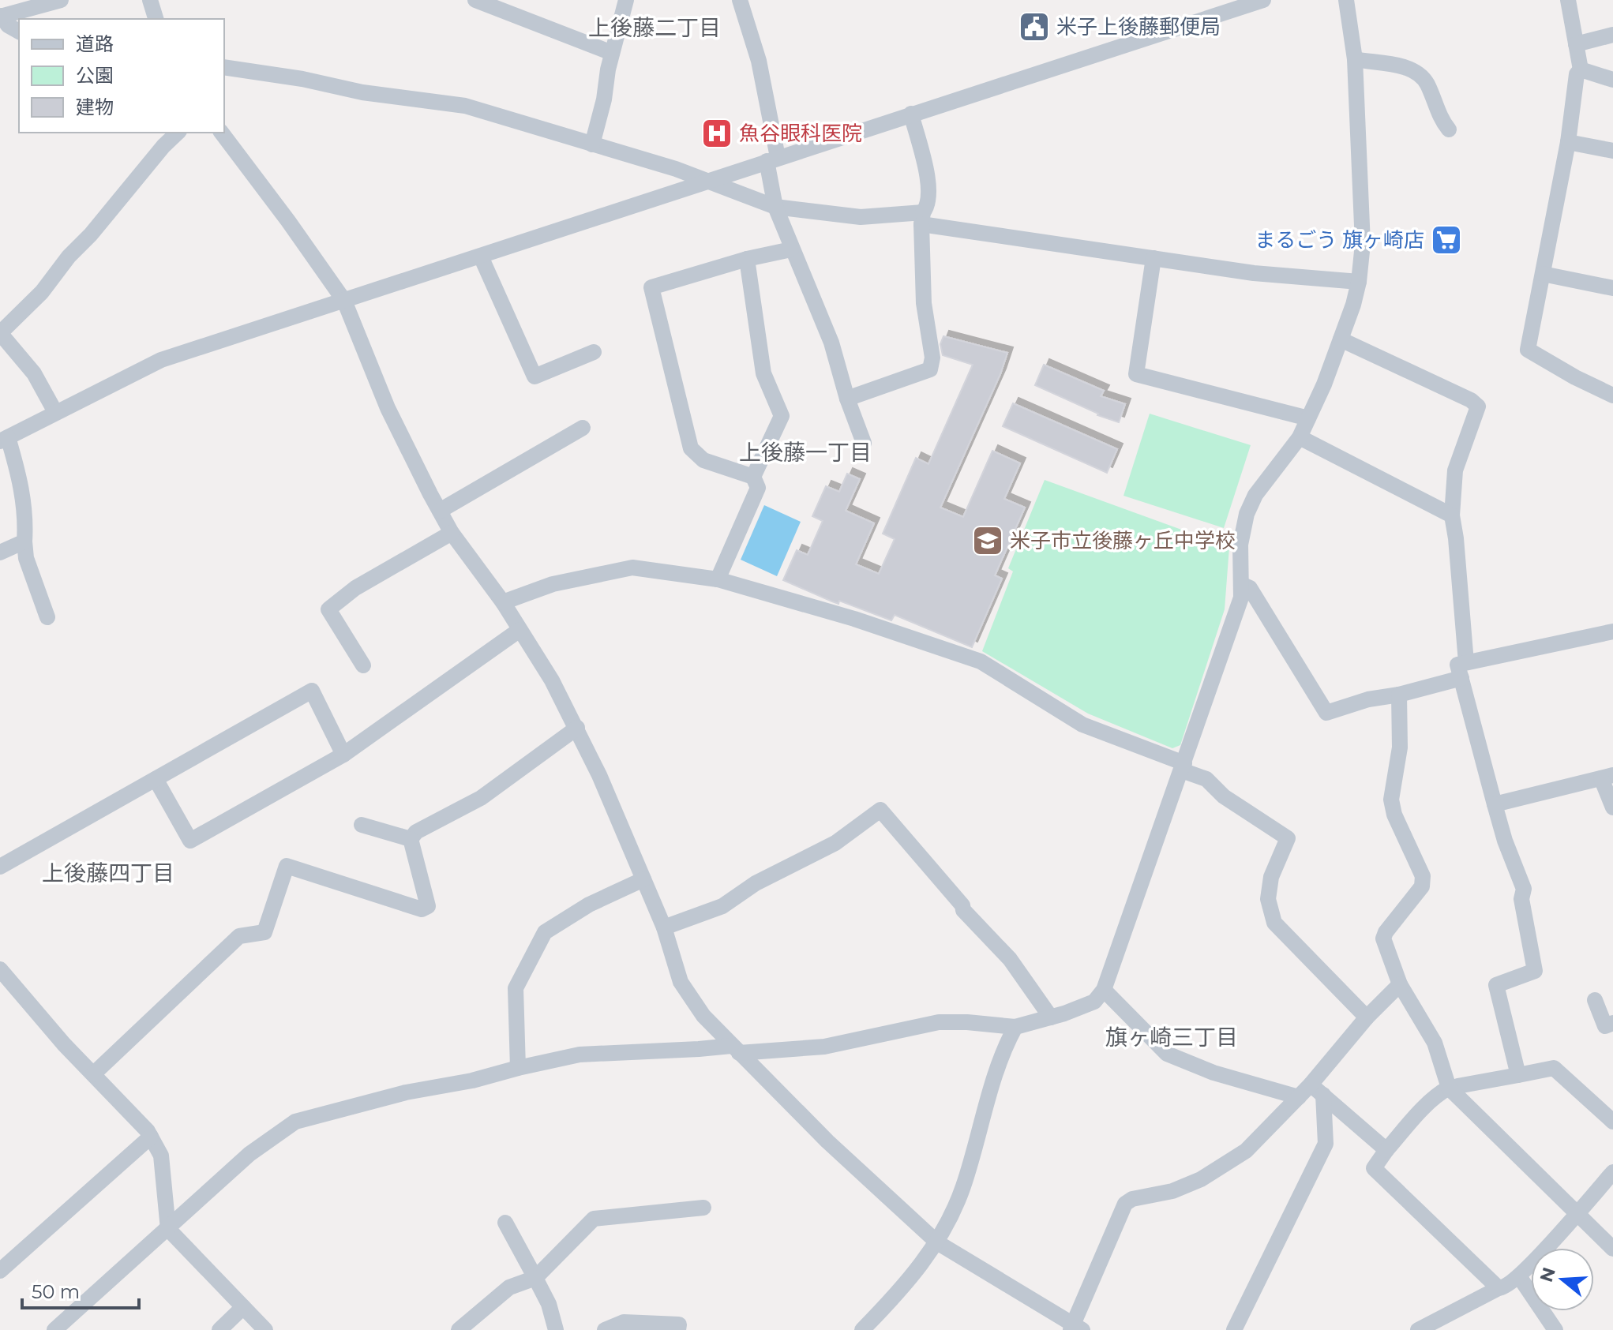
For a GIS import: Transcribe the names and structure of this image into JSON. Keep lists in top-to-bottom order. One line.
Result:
{"districts":["上後藤二丁目","上後藤一丁目","上後藤四丁目","旗ヶ崎三丁目"],"places":{"public building":["米子上後藤郵便局"],"hospital":["魚谷眼科医院"],"supermarket":["まるごう 旗ヶ崎店"],"school or university":["米子市立後藤ヶ丘中学校"]},"legend":["道路","公園","建物"],"scale_bar":"50 m","north":"left"}
